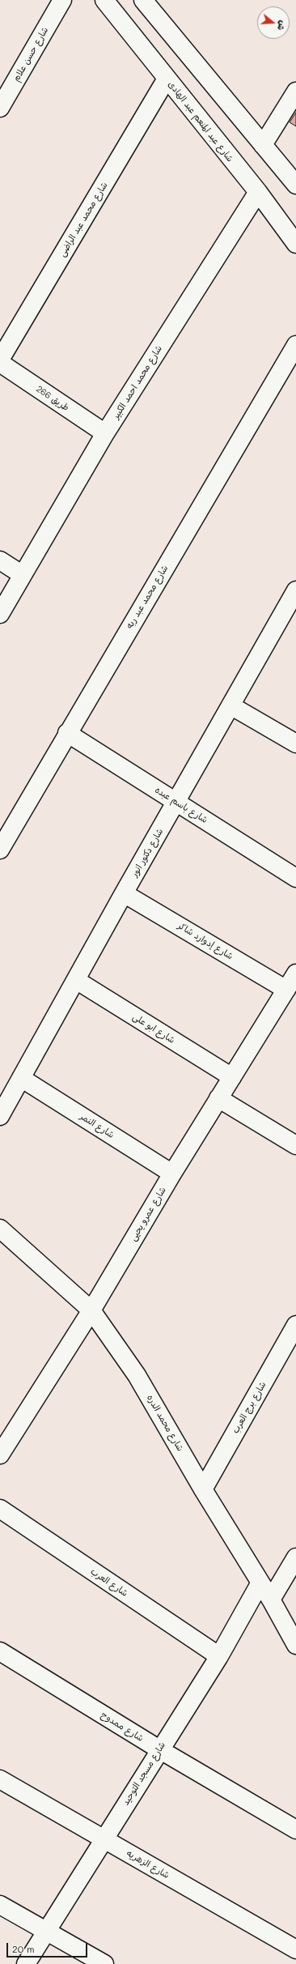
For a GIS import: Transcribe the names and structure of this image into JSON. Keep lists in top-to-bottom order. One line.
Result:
{"streets":{"street":["شارع حسن علام","شارع عبد المنعم عبد الهادى","شارع محمد عبد الراضى","شارع محمد احمد الكبير","طريق 266","شارع محمد عبد ربه","شارع باسم عبده","شارع دكتور انور","شارع إدوارد شاكر","شارع ابو على","شارع النمر","شارع عمرو يحيى","شارع برج العرب","شارع محمد الدره","شارع العرب","شارع ممدوح","شارع مسجد التوحيد","شارع الزهريه"]},"crossings":[["شارع عبد المنعم عبد الهادى","شارع محمد عبد الراضى"],["شارع عبد المنعم عبد الهادى","شارع محمد احمد الكبير"],["شارع محمد احمد الكبير","طريق 266"],["شارع محمد عبد ربه","شارع باسم عبده"],["شارع باسم عبده","شارع دكتور انور"],["شارع دكتور انور","شارع إدوارد شاكر"],["شارع دكتور انور","شارع ابو على"],["شارع دكتور انور","شارع النمر"],["شارع إدوارد شاكر","شارع عمرو يحيى"],["شارع ابو على","شارع عمرو يحيى"],["شارع النمر","شارع عمرو يحيى"],["شارع عمرو يحيى","شارع محمد الدره"],["شارع برج العرب","شارع محمد الدره"],["شارع محمد الدره","شارع مسجد التوحيد"],["شارع العرب","شارع مسجد التوحيد"],["شارع ممدوح","شارع مسجد التوحيد"],["شارع مسجد التوحيد","شارع الزهريه"]],"scale_bar":"20 m","north":"right"}
